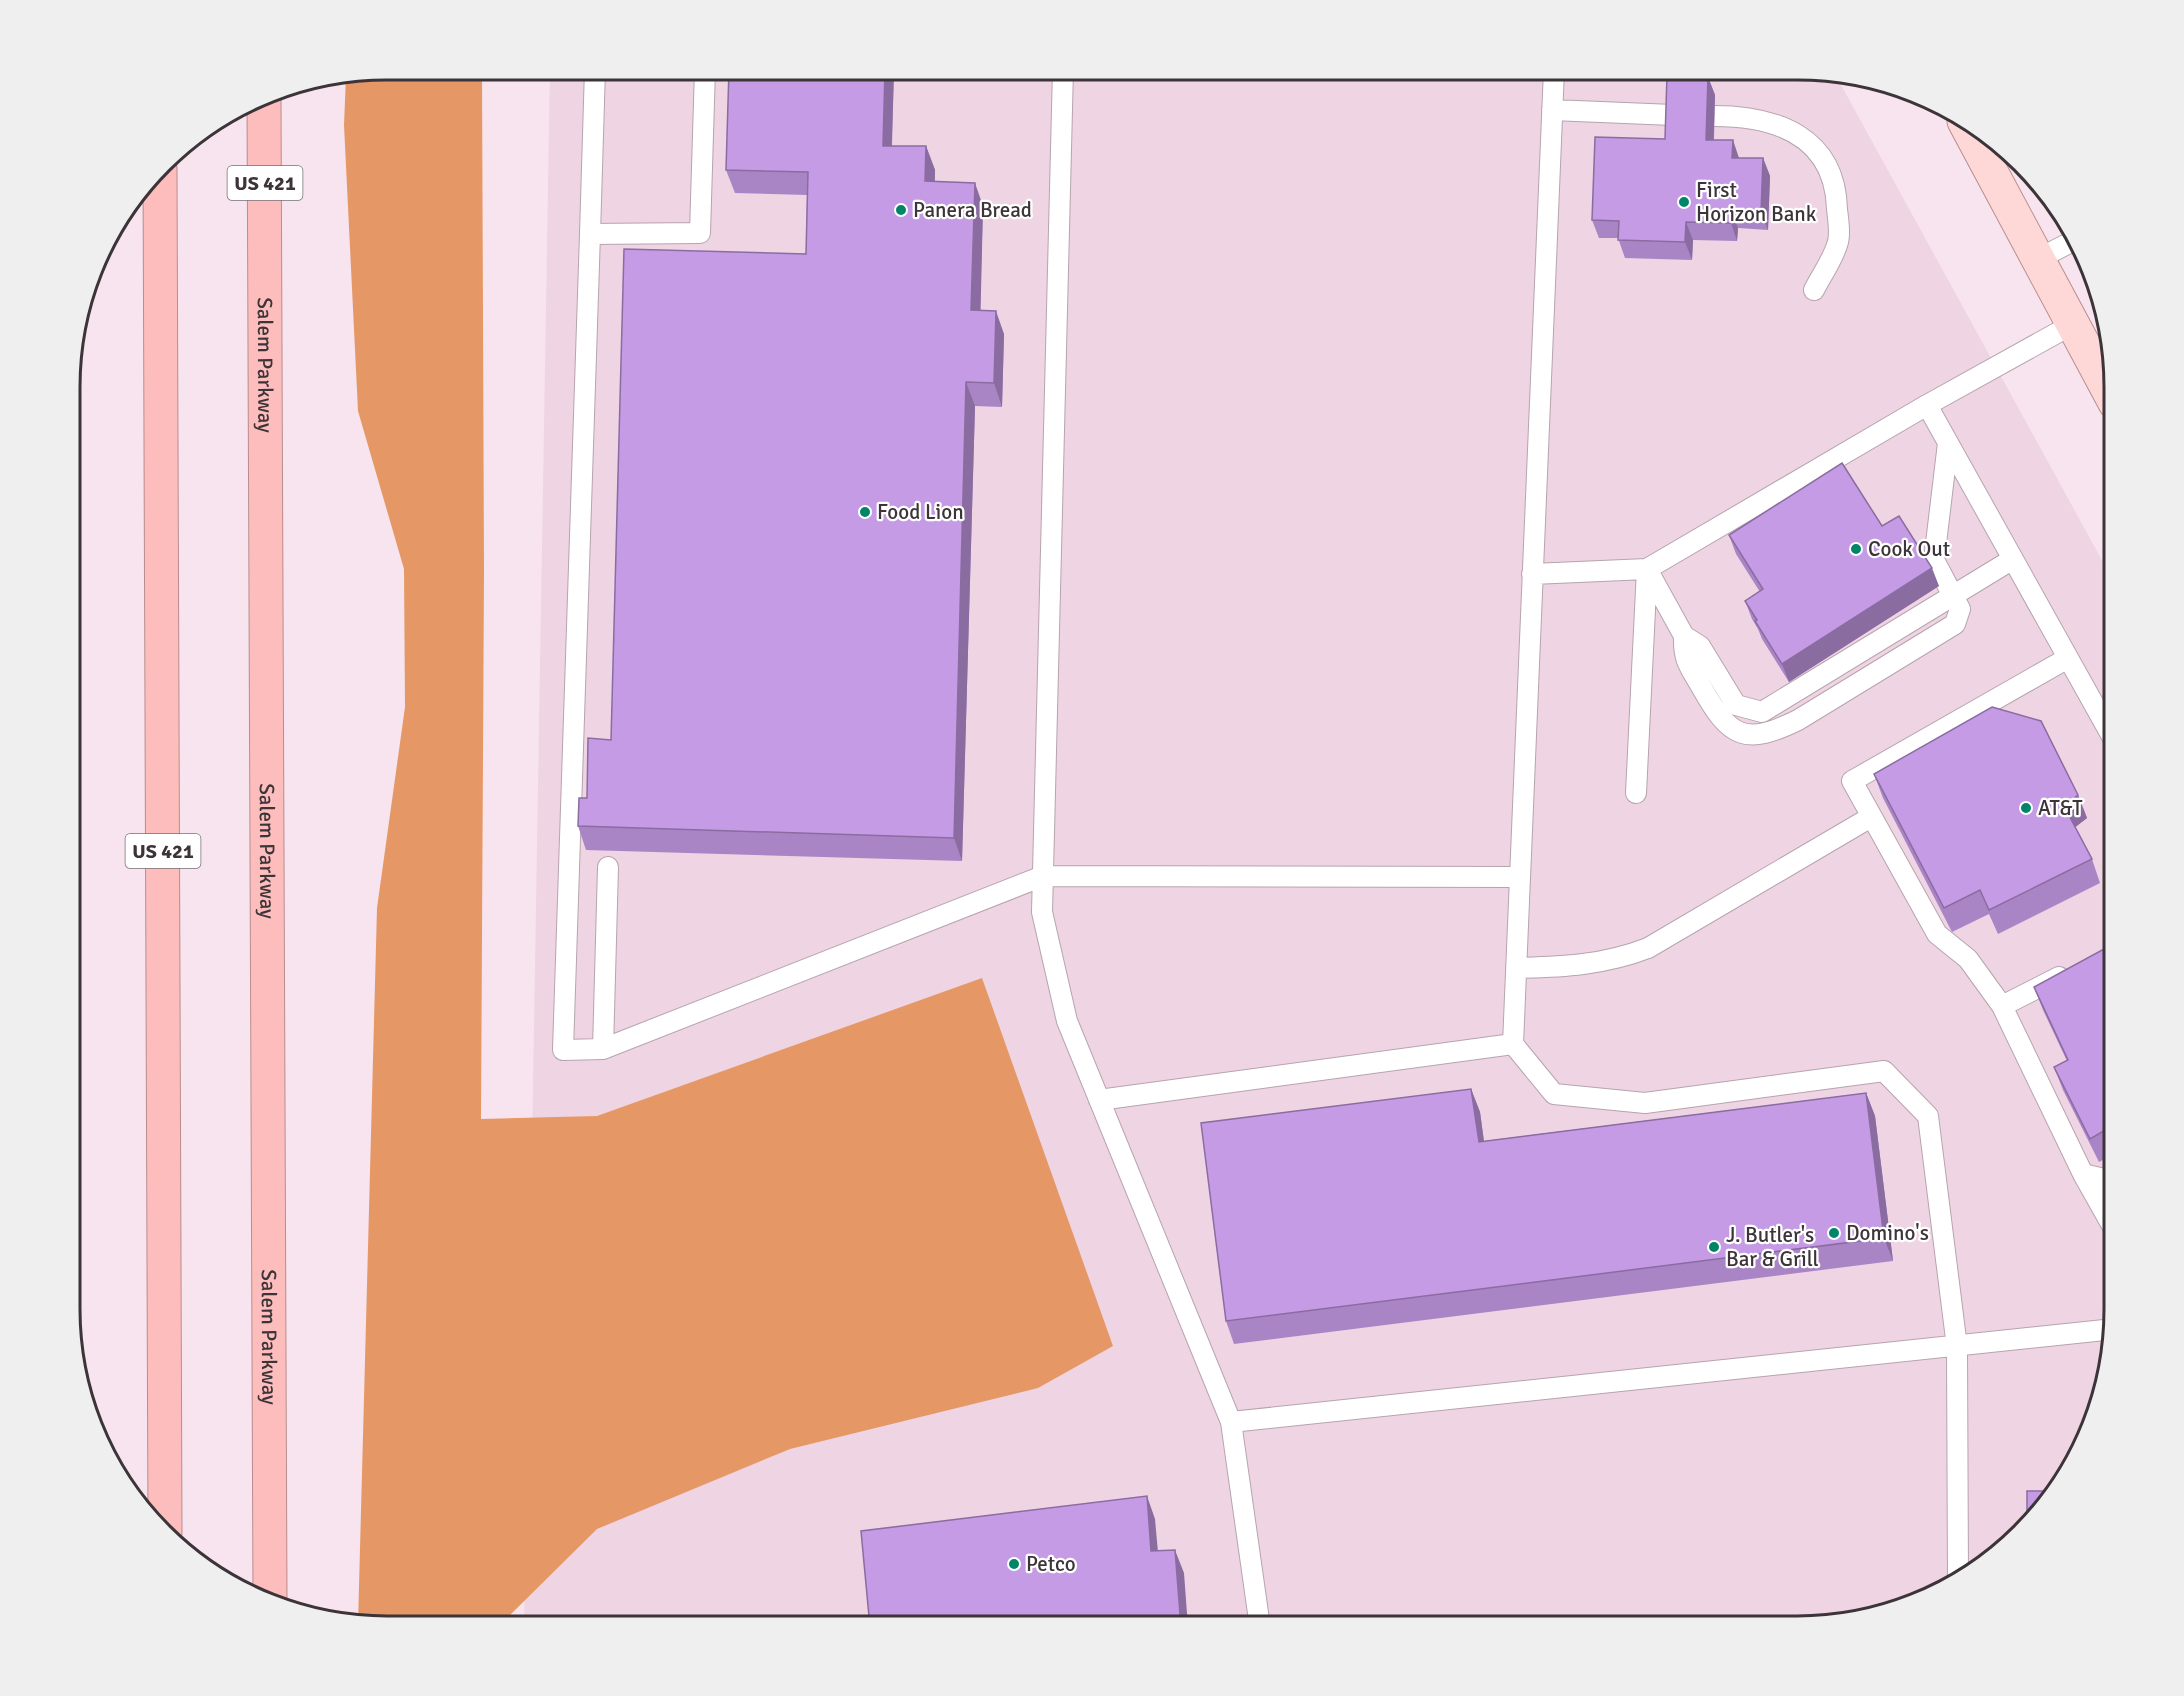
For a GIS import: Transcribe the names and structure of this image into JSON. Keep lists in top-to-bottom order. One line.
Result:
{"streets":{"highway":["US 421","Salem Parkway"]},"places":["First Horizon Bank","Panera Bread","Food Lion","Cook Out","AT&T","Domino's","J. Butler's Bar & Grill","Petco"]}
